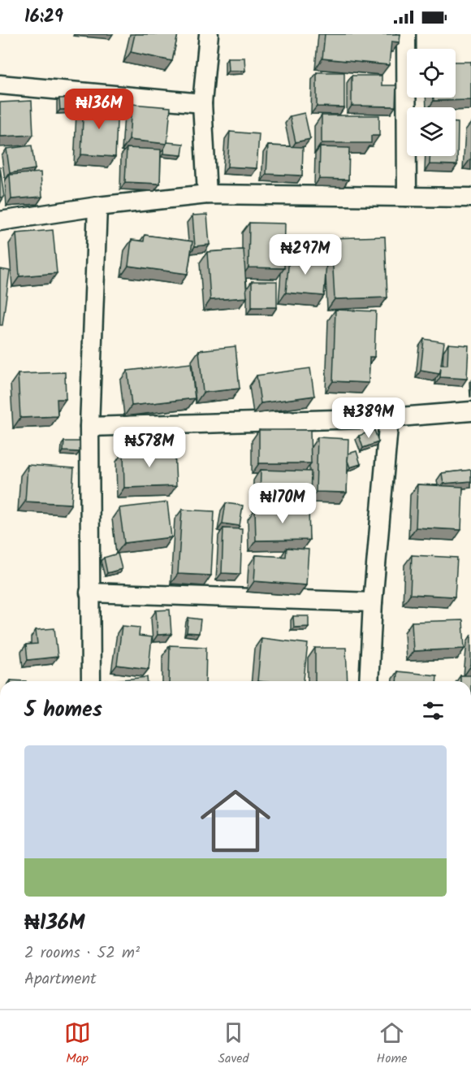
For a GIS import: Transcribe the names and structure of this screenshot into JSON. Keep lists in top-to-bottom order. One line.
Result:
{"page":{"status":"16:29","price":["₦136M","₦297M","₦389M","₦578M","₦170M"],"heading":"5 homes","list":[{"name":"₦136M","note":"2 rooms · 52 m² · Apartment"}],"tabs":["Map","Saved","Home"]}}
